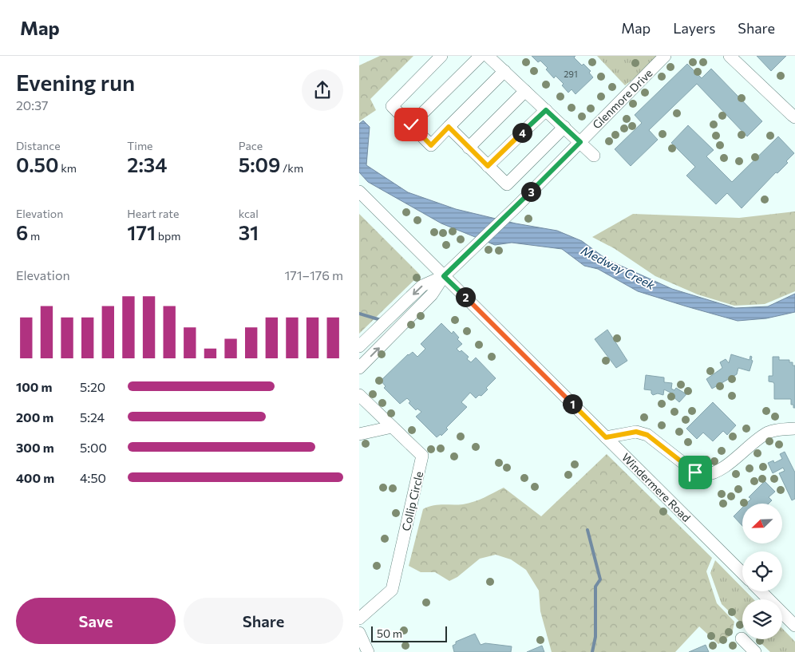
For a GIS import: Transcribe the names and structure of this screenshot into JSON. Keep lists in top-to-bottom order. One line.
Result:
{"streets":{"street":["Glenmore Drive","Windermere Road","Collip Circle"]},"crossings":[["Glenmore Drive","Windermere Road"]],"water":["Medway Creek"],"house_numbers":["291"],"scale_bar":"50 m","north":"bottom left","page":{"header":"Map","nav":["Map","Layers","Share"],"heading":["Evening run","20:37"],"pins":["4","3","2","1"],"stats":[["Distance","0.50 km"],["Time","2:34"],["Pace","5:09 /km"],["Elevation","6 m"],["Heart rate","171 bpm"],["kcal","31"]],"chart":["Elevation","171–176 m"],"list":[{"name":"100 m","note":"5:20"},{"name":"200 m","note":"5:24"},{"name":"300 m","note":"5:00"},{"name":"400 m","note":"4:50"}],"buttons":["Save","Share"],"scale":"50 m"}}
